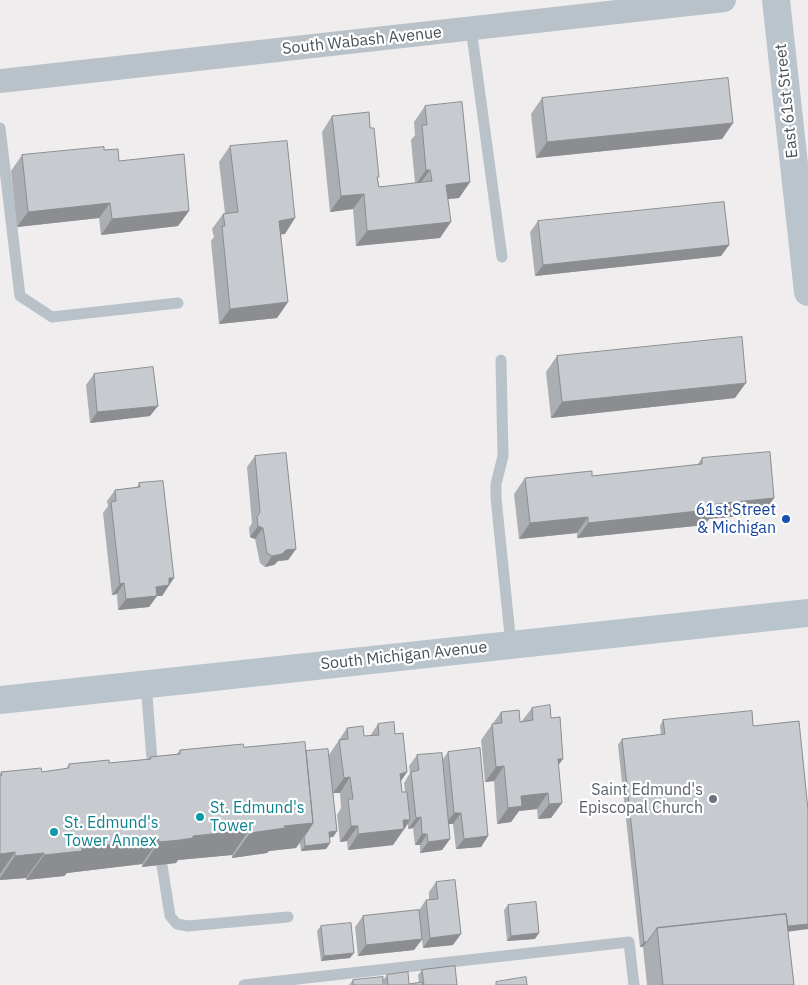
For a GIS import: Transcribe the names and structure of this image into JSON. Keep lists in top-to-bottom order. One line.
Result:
{"streets":{"street":["South Wabash Avenue","East 61st Street","South Michigan Avenue"]},"places":["61st Street & Michigan","Saint Edmund's Episcopal Church","St. Edmund's Tower","St. Edmund's Tower Annex"]}
